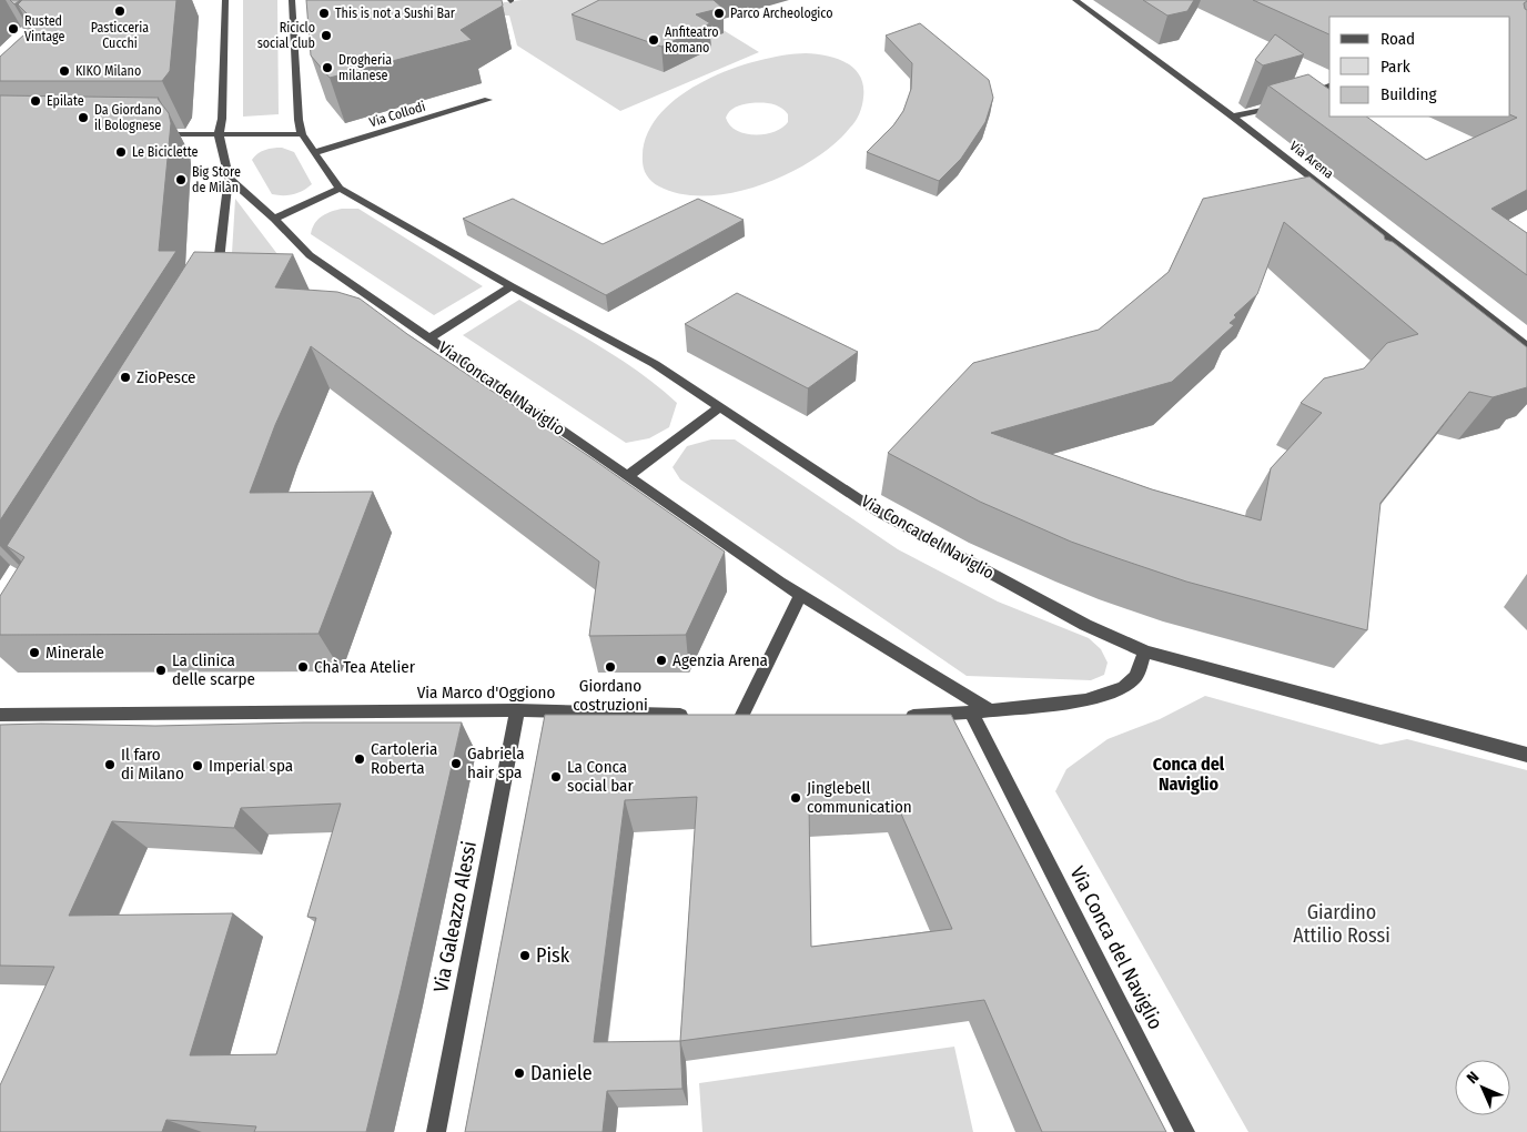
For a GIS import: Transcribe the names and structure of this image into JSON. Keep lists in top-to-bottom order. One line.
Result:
{"streets":{"street":["Via Collodi","Via Arena","Via Conca del Naviglio","Via Marco d'Oggiono","Via Galeazzo Alessi"]},"crossings":[["Via Collodi","Via Conca del Naviglio"],["Via Marco d'Oggiono","Via Galeazzo Alessi"]],"districts":["Conca del Naviglio"],"parks":["Giardino Attilio Rossi"],"places":["Pasticceria Cucchi","This is not a Sushi Bar","Parco Archeologico","Rusted Vintage","Riciclo social club","Anfiteatro Romano","Drogheria milanese","KIKO Milano","Epilate","Da Giordano il Bolognese","Le Biciclette","Big Store de Milàn","ZioPesce","Minerale","Agenzia Arena","Chà Tea Atelier","Giordano costruzioni","La clinica delle scarpe","Cartoleria Roberta","Gabriela hair spa","Il faro di Milano","Imperial spa","La Conca social bar","Jinglebell communication","Pisk","Daniele"],"legend":["Road","Park","Building"],"north":"top left"}
